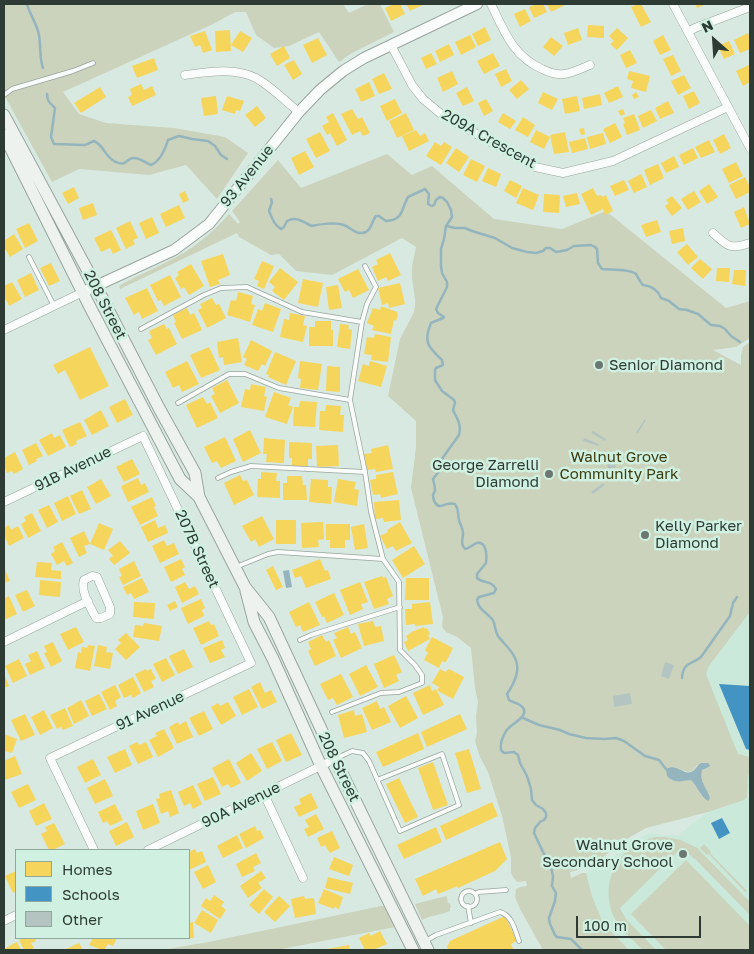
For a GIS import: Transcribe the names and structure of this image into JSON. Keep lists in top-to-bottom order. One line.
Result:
{"streets":{"main road":["208 Street"],"street":["209A Crescent","93 Avenue","91B Avenue","207B Street","91 Avenue","90A Avenue"]},"crossings":[["209A Crescent","93 Avenue"],["93 Avenue","208 Street"],["208 Street","90A Avenue"],["91B Avenue","207B Street"],["207B Street","91 Avenue"]],"parks":["Walnut Grove Community Park"],"places":["Senior Diamond","George Zarrelli Diamond","Kelly Parker Diamond","Walnut Grove Secondary School"],"legend":["Homes","Schools","Other"],"scale_bar":"100 m","north":"top left"}
